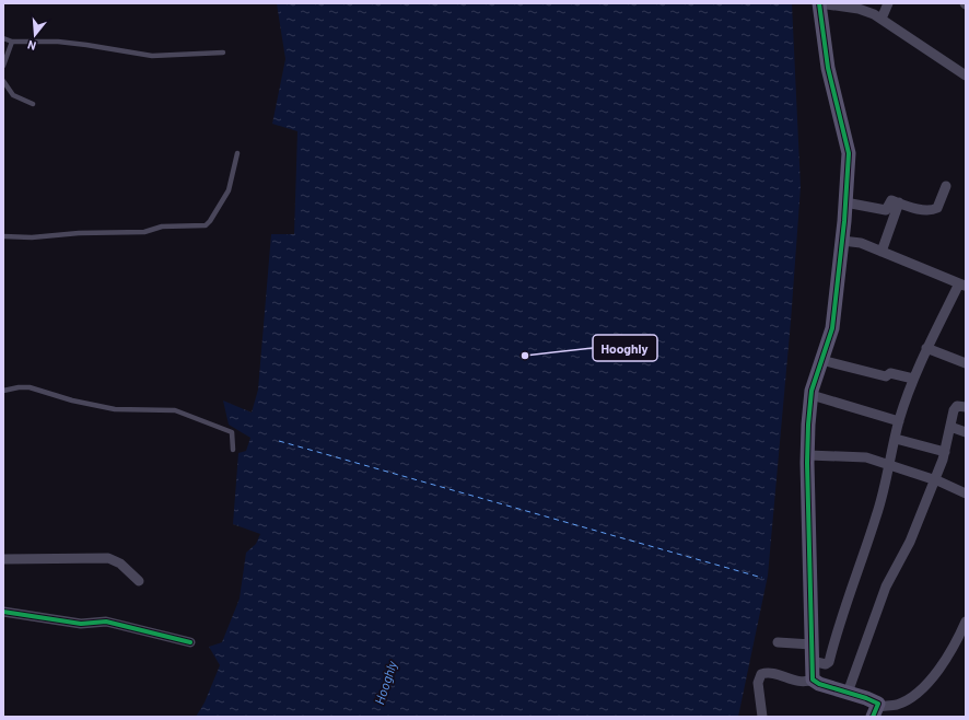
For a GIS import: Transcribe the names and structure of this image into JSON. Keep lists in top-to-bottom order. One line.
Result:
{"water":["Hooghly"],"places":["Hooghly"],"north":"bottom"}
